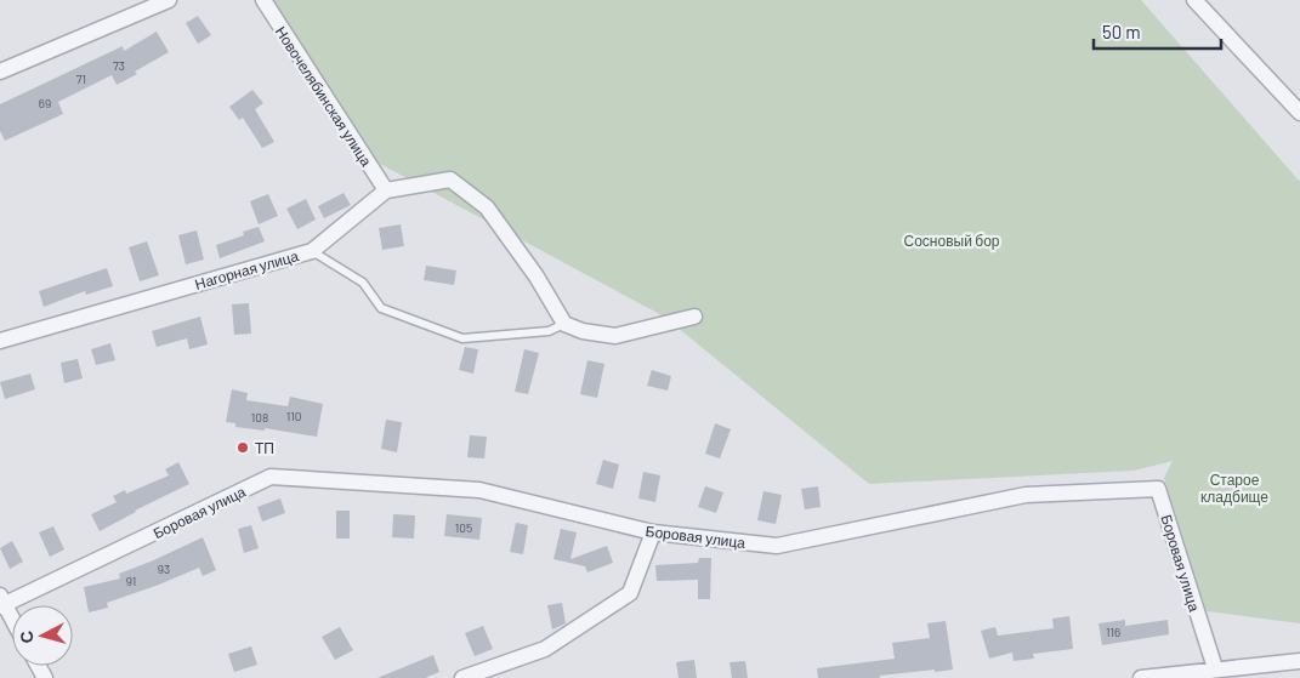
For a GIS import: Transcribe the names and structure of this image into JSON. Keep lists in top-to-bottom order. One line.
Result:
{"streets":{"street":["Новочелябинская улица","Нагорная улица","Боровая улица"]},"crossings":[["Новочелябинская улица","Нагорная улица"]],"parks":["Сосновый бор","Старое кладбище"],"places":["ТП"],"house_numbers":["73","71","69","110","108","105","93","91","116"],"scale_bar":"50 m","north":"left"}
